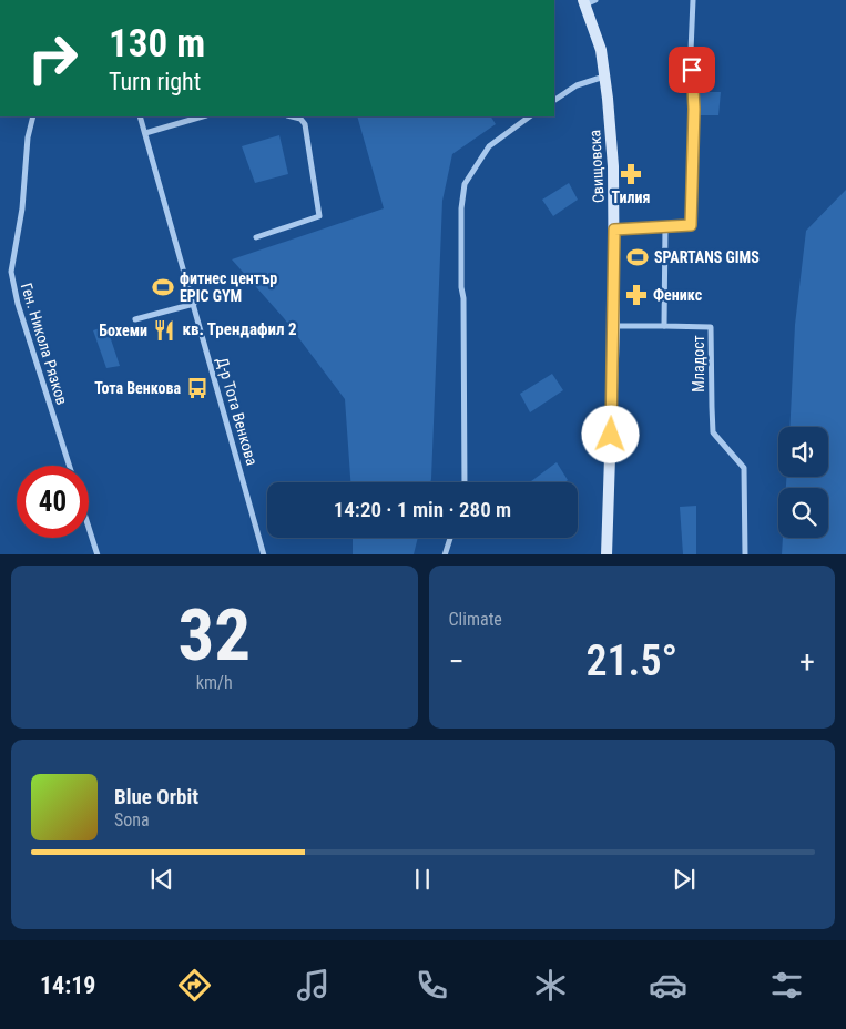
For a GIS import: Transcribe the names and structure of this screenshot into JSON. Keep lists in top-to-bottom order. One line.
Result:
{"streets":{"street":["Свищовска","Ген. Никола Рязков","Младост","Д-р Тота Венкова"]},"districts":["кв. Трендафил 2"],"places":{"pharmacy":["Тилия","Феникс"],"sports":["SPARTANS GIMS","фитнес център EPIC GYM"],"restaurant":["Бохеми"],"bus stop":["Тота Венкова"]},"page":{"turn":["130 m","Turn right"],"limit":"40","trip":"14:20 · 1 min · 280 m","tile":[["32","km/h"],"Climate"],"heat":["−","21.5°","+"],"song":["Blue Orbit","Sona"],"tabs":"14:19"}}
